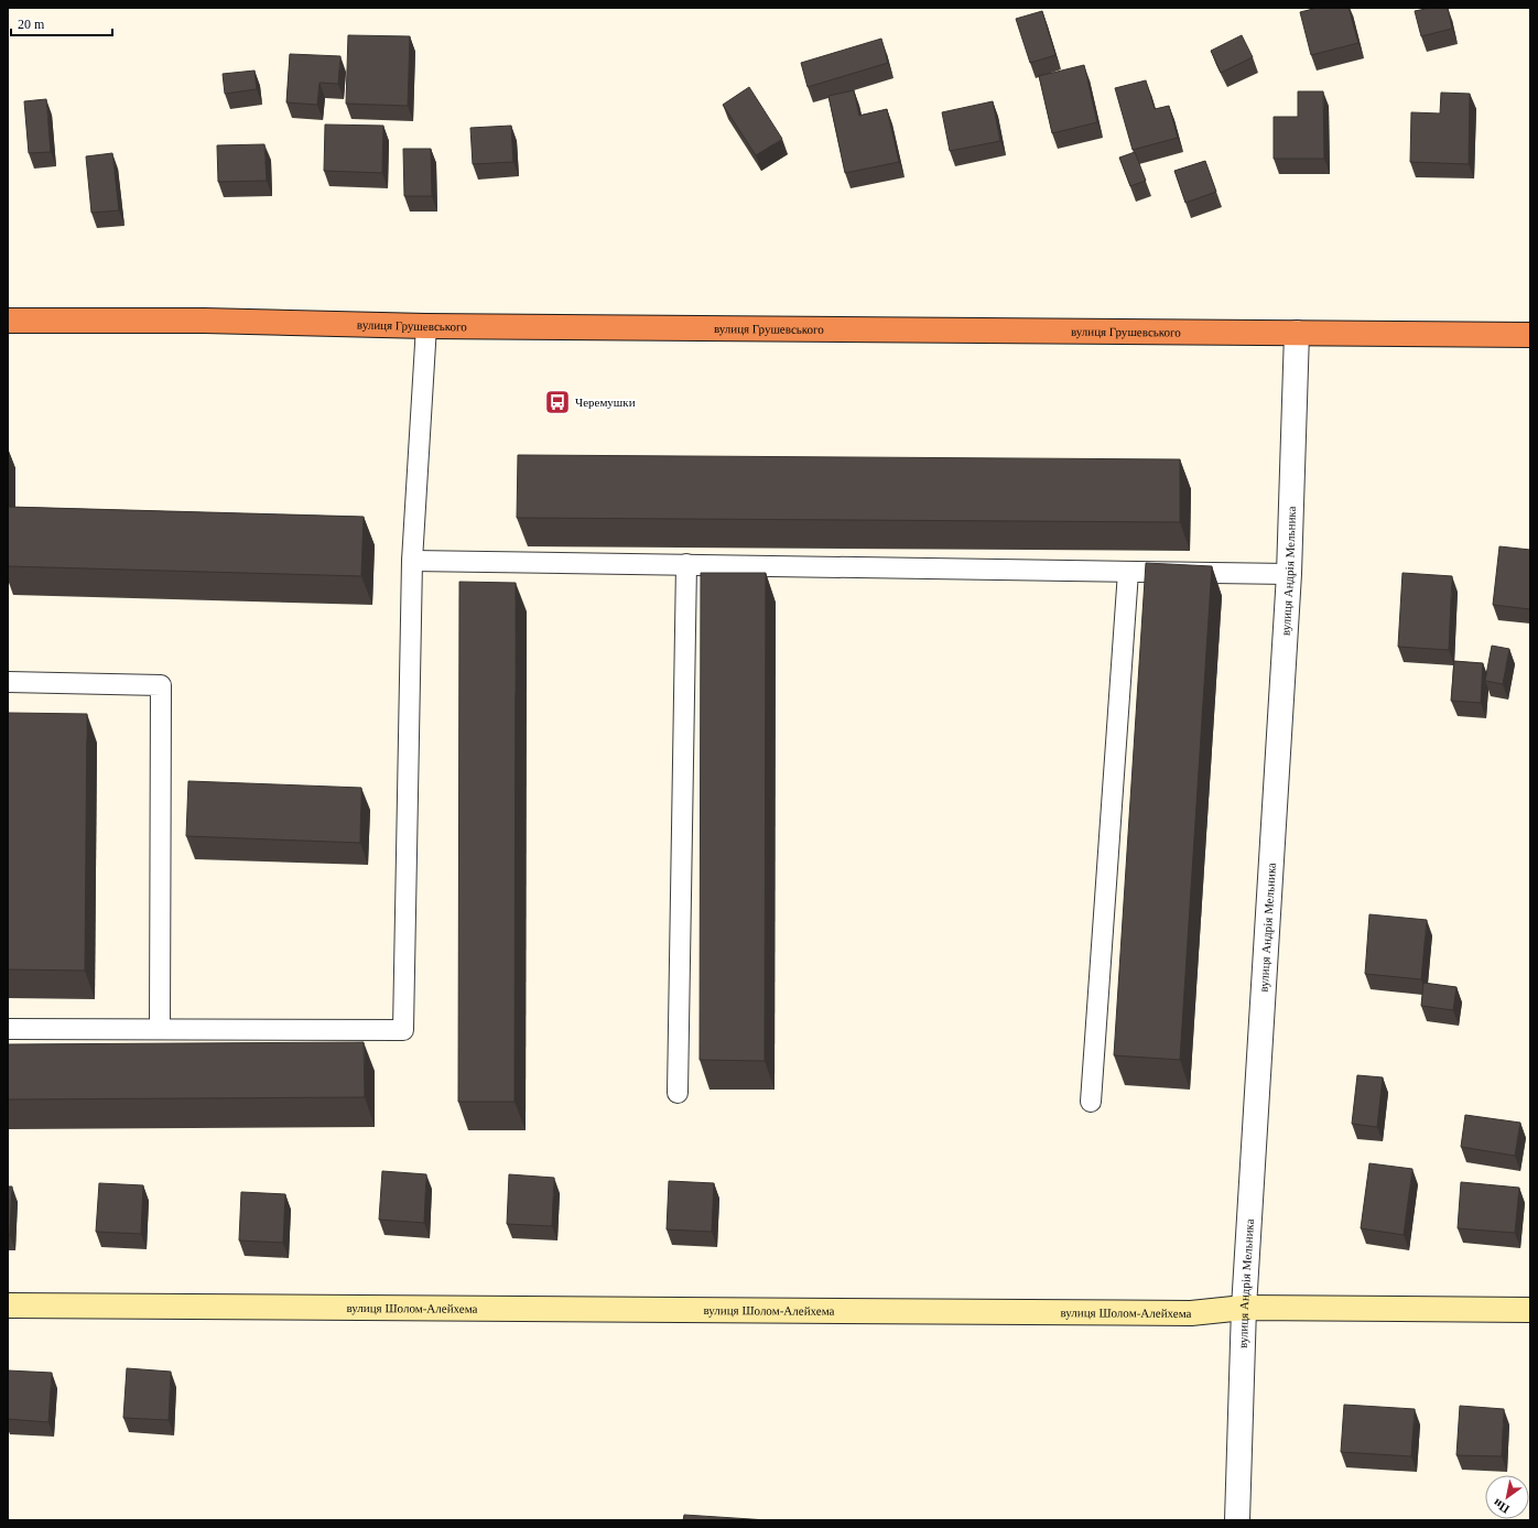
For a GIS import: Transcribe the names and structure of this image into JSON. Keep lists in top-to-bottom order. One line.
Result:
{"streets":{"highway":["вулиця Грушевського"],"street":["вулиця Андрія Мельника","вулиця Шолом-Алейхема"]},"crossings":[["вулиця Грушевського","вулиця Андрія Мельника"],["вулиця Андрія Мельника","вулиця Шолом-Алейхема"]],"places":{"bus stop":["Черемушки"]},"scale_bar":"20 m","north":"bottom left"}
